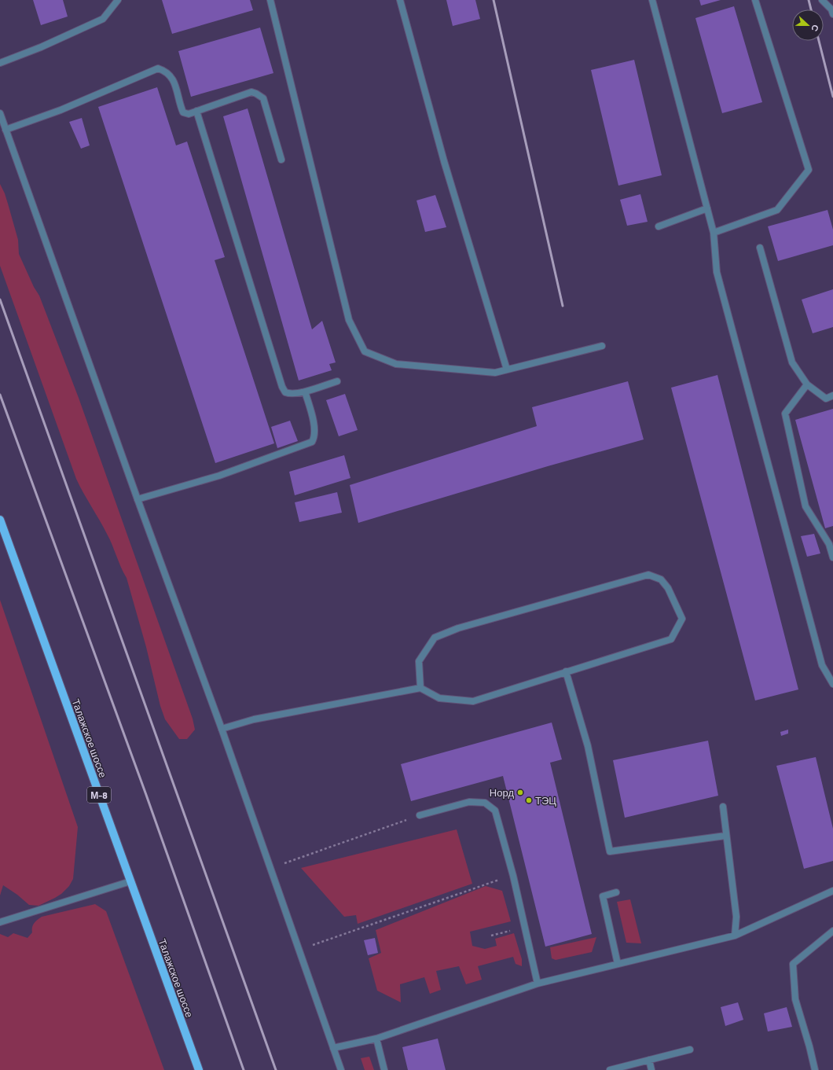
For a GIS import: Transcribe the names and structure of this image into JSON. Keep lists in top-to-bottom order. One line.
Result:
{"streets":{"main road":["Талажское шоссе","М-8"]},"places":["Норд","ТЭЦ"],"north":"right"}
